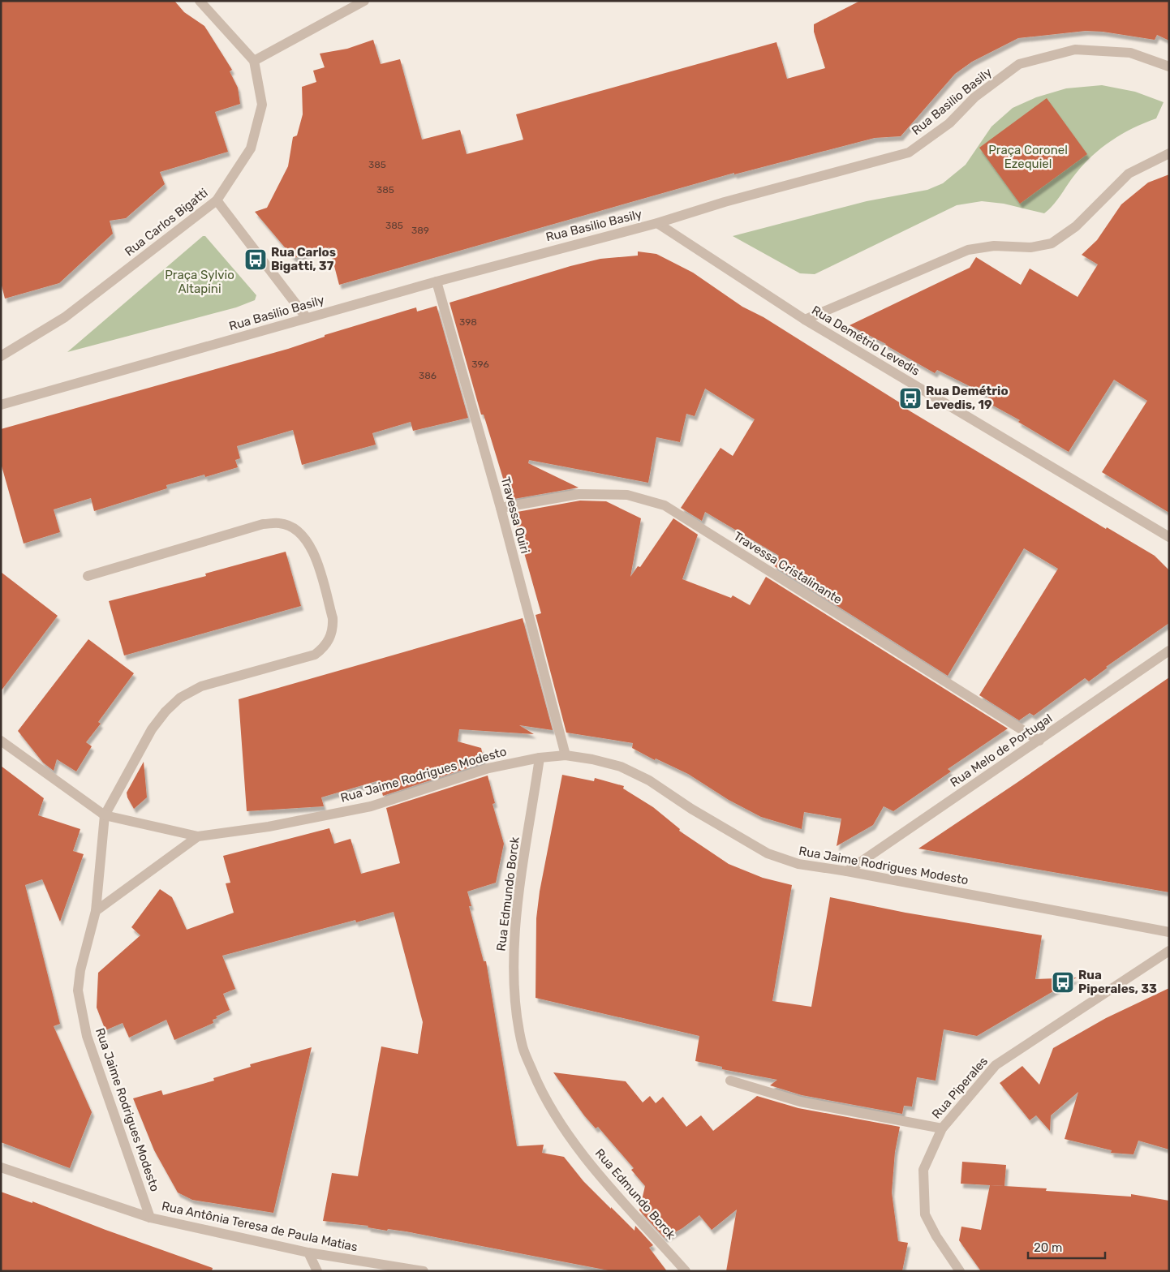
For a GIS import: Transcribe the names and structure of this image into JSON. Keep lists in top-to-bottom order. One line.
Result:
{"streets":{"street":["Rua Basilio Basily","Rua Carlos Bigatti","Rua Demétrio Levedis","Travessa Quiri","Travessa Cristalinante","Rua Melo de Portugal","Rua Jaime Rodrigues Modesto","Rua Edmundo Borck","Rua Piperales","Rua Antônia Teresa de Paula Matias"]},"crossings":[["Rua Basilio Basily","Rua Demétrio Levedis"],["Rua Basilio Basily","Travessa Quiri"],["Travessa Quiri","Travessa Cristalinante"],["Travessa Quiri","Rua Jaime Rodrigues Modesto"],["Travessa Cristalinante","Rua Melo de Portugal"],["Rua Melo de Portugal","Rua Jaime Rodrigues Modesto"],["Rua Jaime Rodrigues Modesto","Rua Edmundo Borck"],["Rua Jaime Rodrigues Modesto","Rua Antônia Teresa de Paula Matias"]],"parks":["Praça Coronel Ezequiel","Praça Sylvio Altapini"],"places":{"bus stop":["Rua Carlos Bigatti, 37","Rua Demétrio Levedis, 19","Rua Piperales, 33"]},"house_numbers":["385","385","385","389","398","396","386"],"scale_bar":"20 m"}
